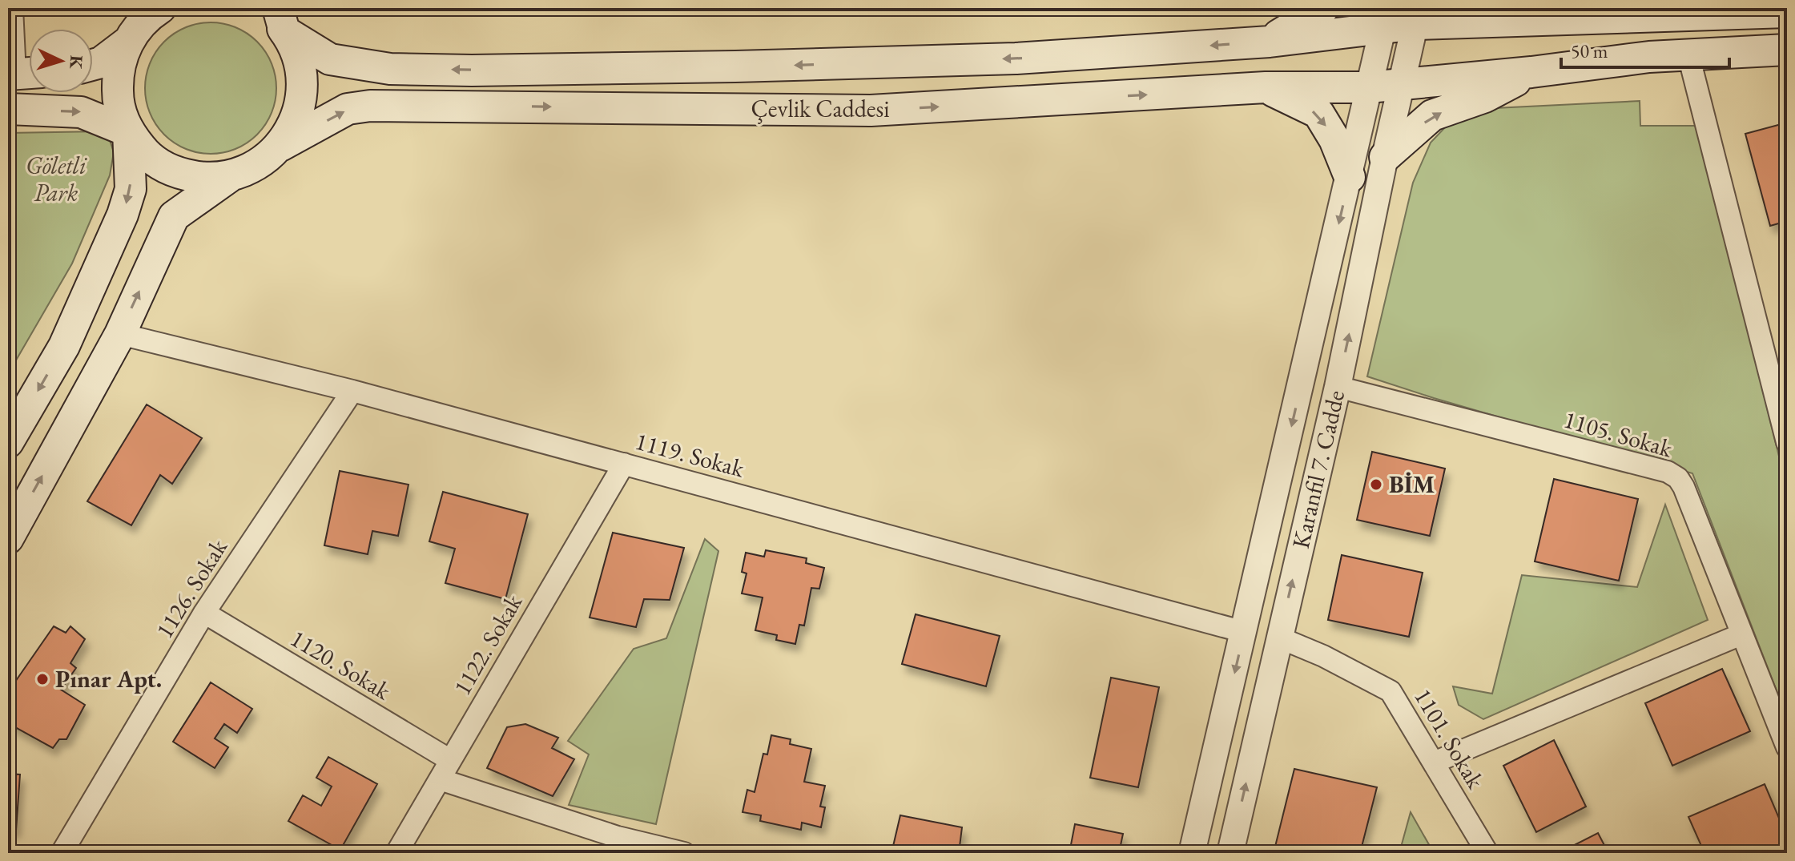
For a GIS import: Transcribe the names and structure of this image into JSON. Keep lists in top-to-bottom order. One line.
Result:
{"streets":{"main road":["Çevlik Caddesi"],"street":["1105. Sokak","1119. Sokak","Karanfil 7. Cadde","1126. Sokak","1122. Sokak","1120. Sokak","1101. Sokak"]},"crossings":[["Çevlik Caddesi","Karanfil 7. Cadde"],["1105. Sokak","Karanfil 7. Cadde"],["1119. Sokak","Karanfil 7. Cadde"],["1119. Sokak","1126. Sokak"],["1119. Sokak","1122. Sokak"],["Karanfil 7. Cadde","1101. Sokak"],["1126. Sokak","1120. Sokak"],["1122. Sokak","1120. Sokak"]],"parks":["Göletli Park"],"places":["BİM","Pınar Apt."],"scale_bar":"50 m","north":"right"}
